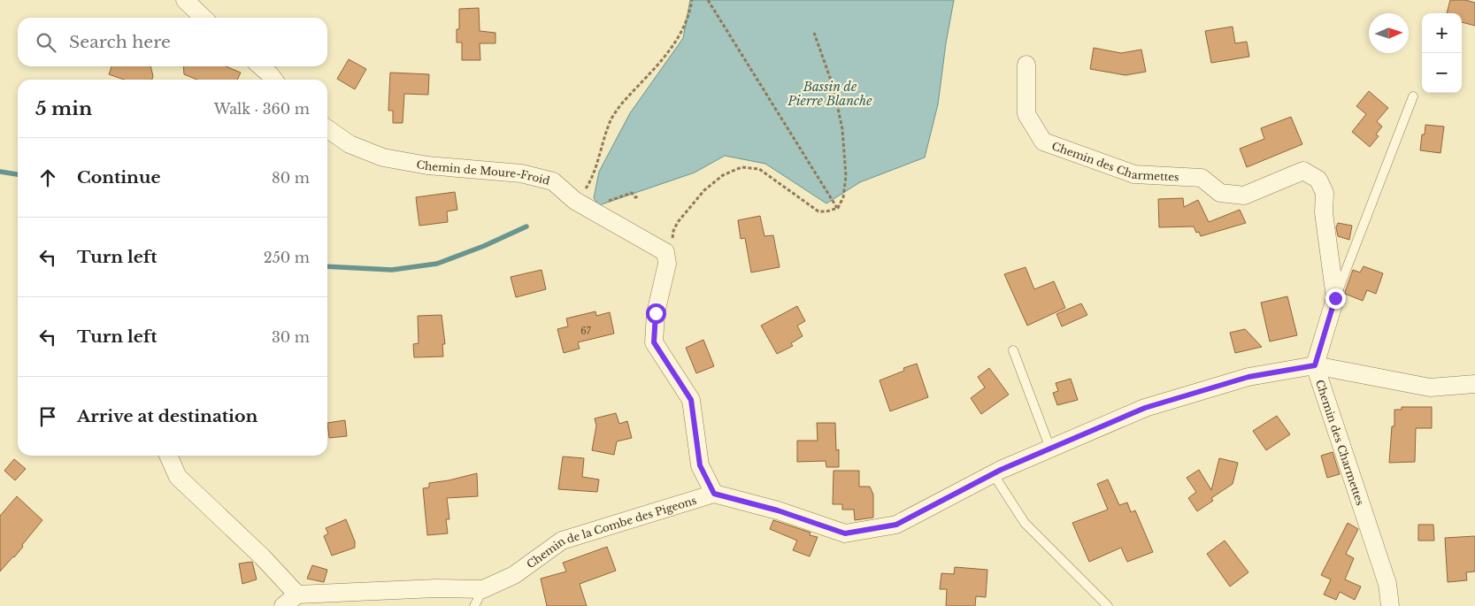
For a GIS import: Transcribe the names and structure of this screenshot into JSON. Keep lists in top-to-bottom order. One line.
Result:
{"streets":{"street":["Chemin des Charmettes","Chemin de Moure-Froid","Chemin de la Combe des Pigeons"]},"water":["Bassin de Pierre Blanche"],"house_numbers":["67"],"north":"right","page":{"map_buttons":["+","−"],"search":"Search here","heading":["5 min","Walk · 360 m"],"list":[["Continue","80 m"],["Turn left","250 m"],["Turn left","30 m"],"Arrive at destination"]}}
